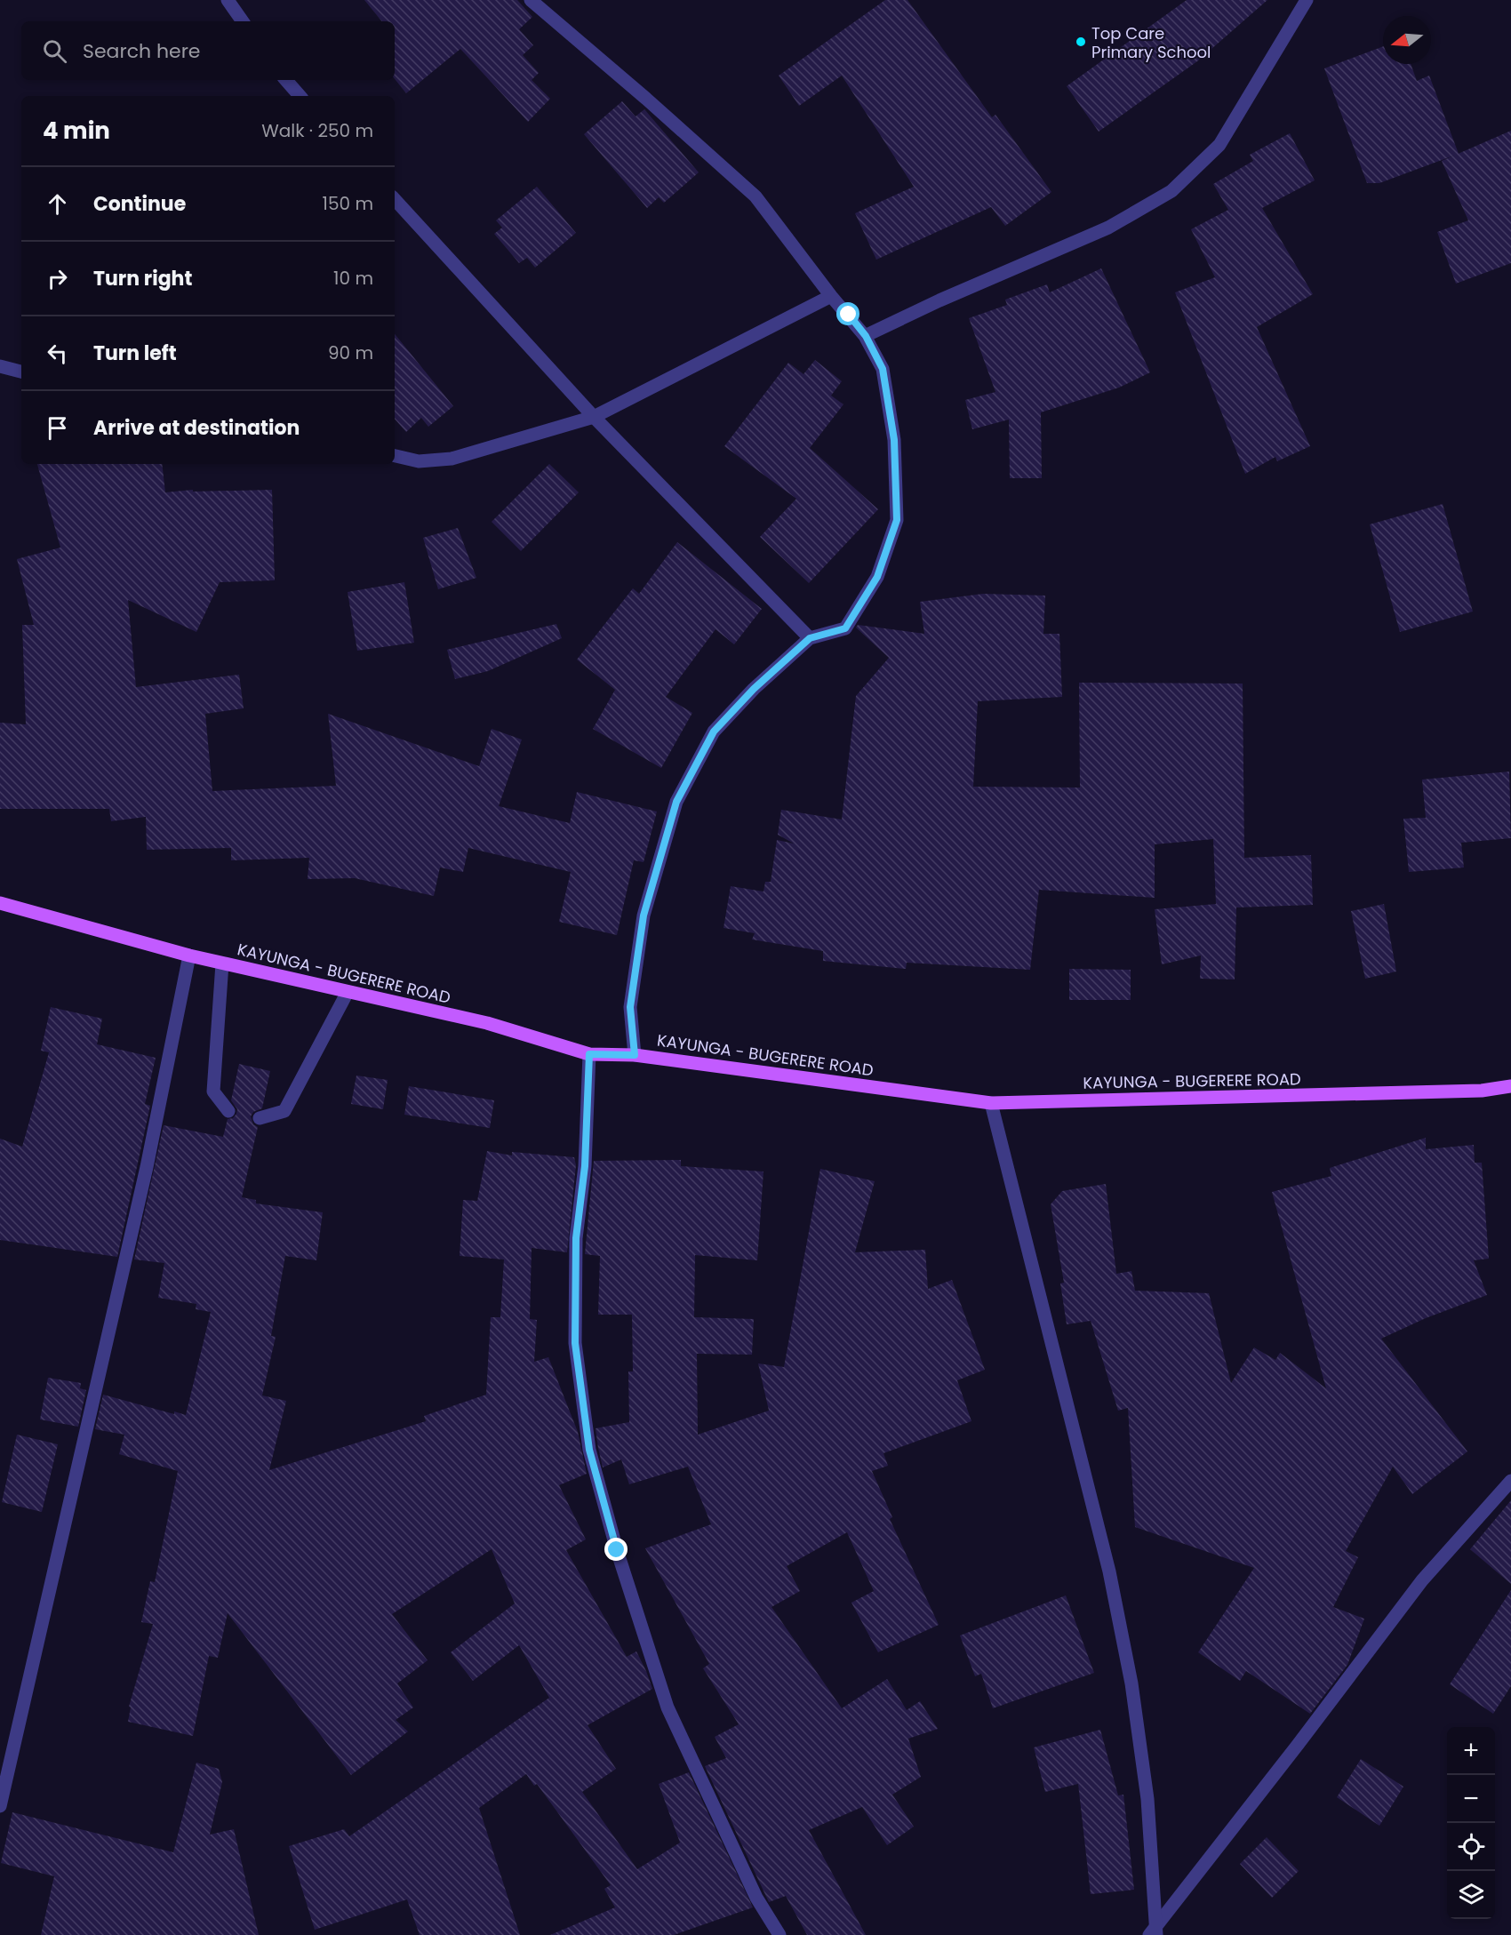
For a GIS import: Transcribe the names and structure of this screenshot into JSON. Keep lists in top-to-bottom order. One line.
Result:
{"streets":{"main road":["KAYUNGA - BUGERERE ROAD"]},"places":["Top Care Primary School"],"north":"left","page":{"search":"Search here","heading":["4 min","Walk · 250 m"],"list":[["Continue","150 m"],["Turn right","10 m"],["Turn left","90 m"],"Arrive at destination"],"map_buttons":["+","−"]}}
